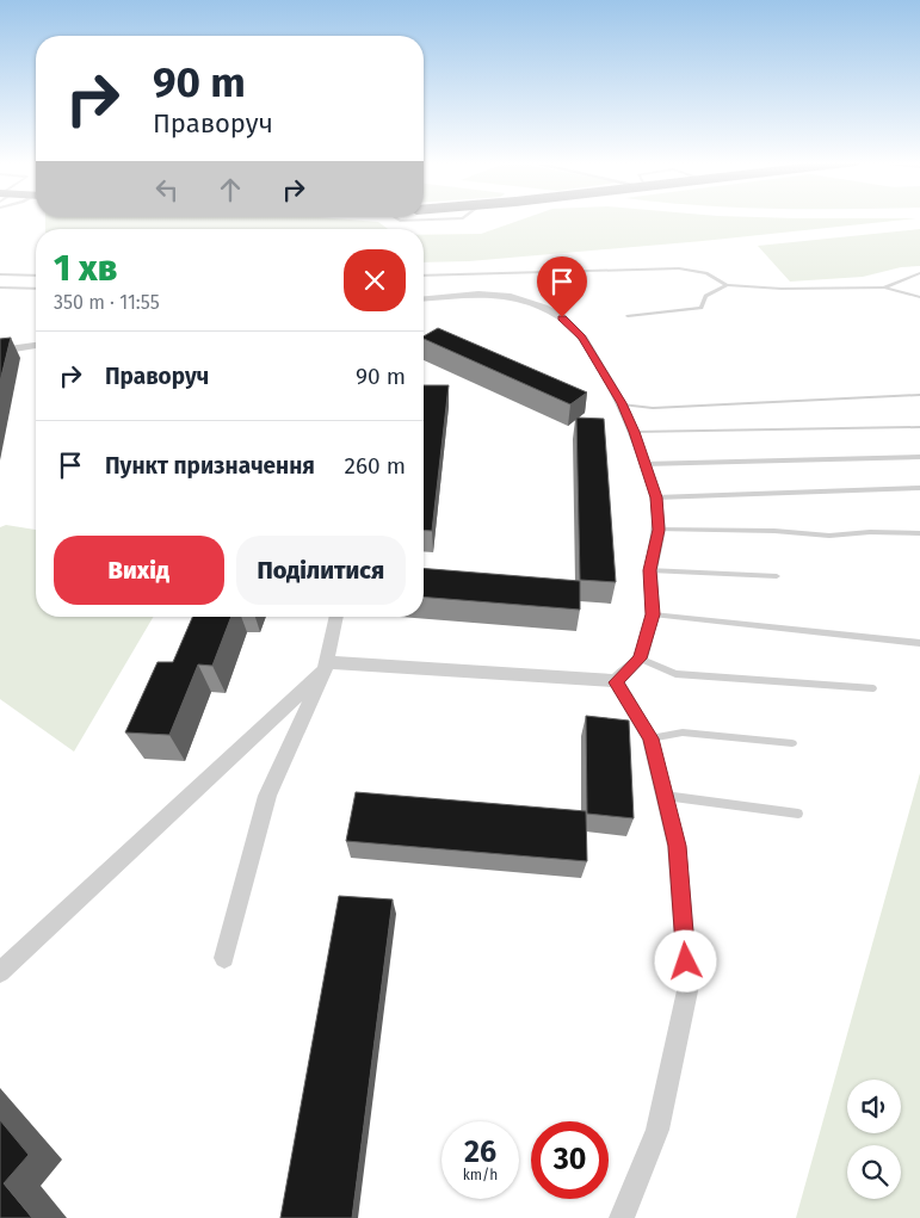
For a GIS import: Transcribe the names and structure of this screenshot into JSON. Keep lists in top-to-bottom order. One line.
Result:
{"page":{"turn":["90 m","Праворуч"],"heading":["1 хв","350 m · 11:55"],"list":[{"name":"Праворуч","value":"90 m"},{"name":"Пункт призначення","value":"260 m"}],"buttons":["Вихід","Поділитися"],"speed":"26 km/h","limit":"30"}}
